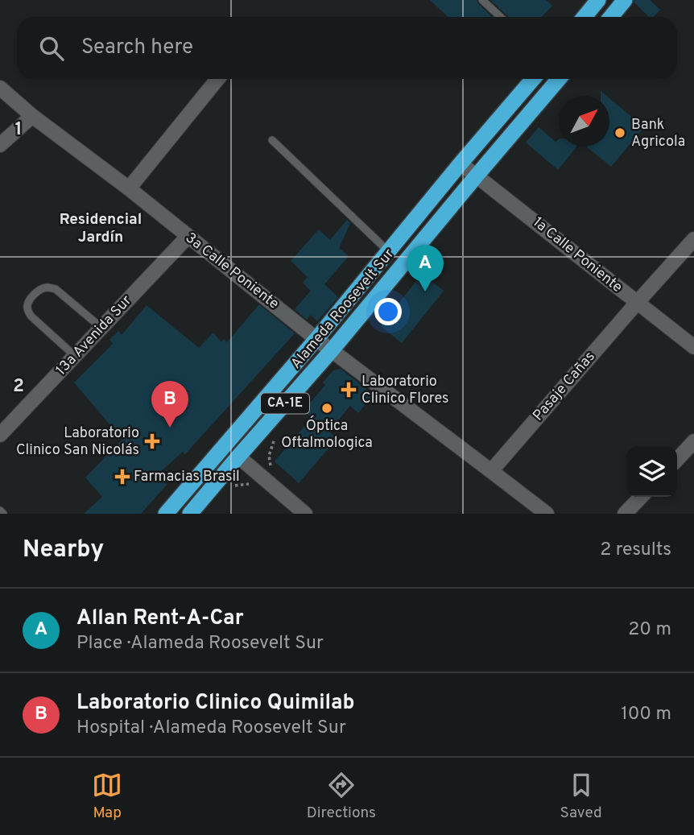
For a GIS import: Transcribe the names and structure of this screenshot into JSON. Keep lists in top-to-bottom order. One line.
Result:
{"streets":{"highway":["Alameda Roosevelt Sur","CA-1E"],"street":["1a Calle Poniente","3a Calle Poniente","13a Avenida Sur","Pasaje Cañas"]},"crossings":[["1a Calle Poniente","Alameda Roosevelt Sur"],["1a Calle Poniente","Pasaje Cañas"],["3a Calle Poniente","Alameda Roosevelt Sur"],["3a Calle Poniente","13a Avenida Sur"],["3a Calle Poniente","Pasaje Cañas"]],"districts":["Residencial Jardín"],"places":{"other":["Bank Agricola","Óptica Oftalmologica"],"health":["Laboratorio Clinico Flores","Laboratorio Clinico San Nicolás","Farmacias Brasil"]},"north":"top right","page":{"search":"Search here","pins":["A","B"],"heading":["Nearby","2 results"],"list":[{"mark":"A","name":"Allan Rent-A-Car","note":"Place · Alameda Roosevelt Sur","value":"20 m"},{"mark":"B","name":"Laboratorio Clinico Quimilab","note":"Hospital · Alameda Roosevelt Sur","value":"100 m"}],"nav":["Map","Directions","Saved"]},"grid":{"rows":["1","2"]}}
